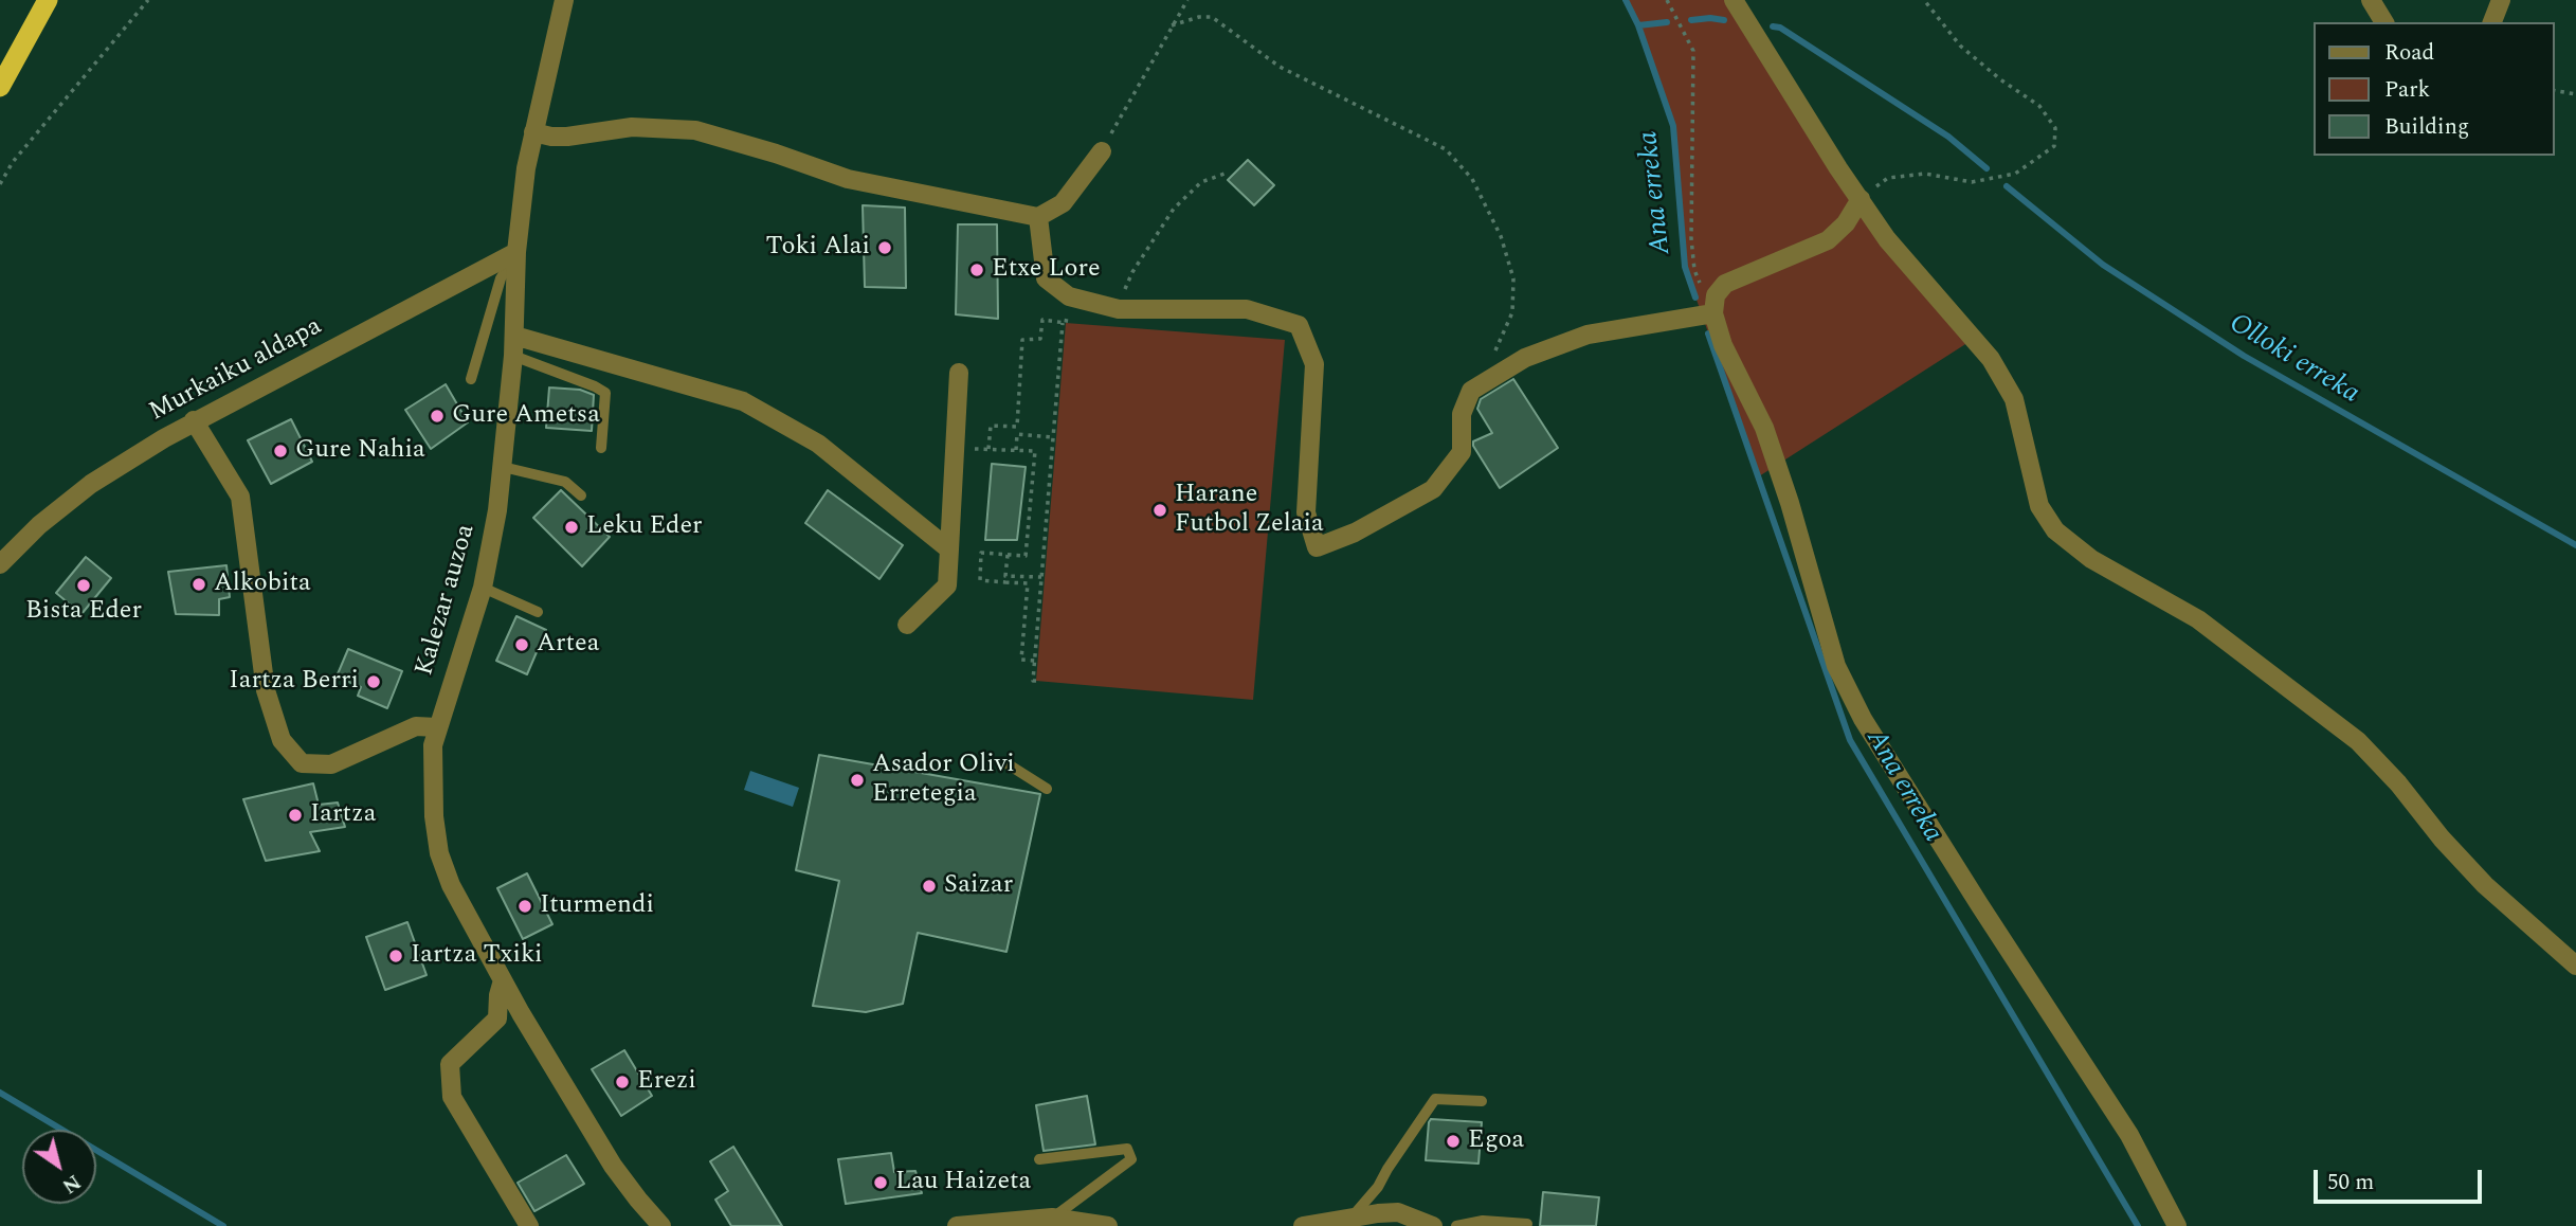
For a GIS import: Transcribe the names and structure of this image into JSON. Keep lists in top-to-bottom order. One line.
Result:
{"streets":{"street":["Murkaiku aldapa","Kalezar auzoa"]},"crossings":[["Murkaiku aldapa","Kalezar auzoa"]],"water":["Ana erreka","Olloki erreka"],"places":["Toki Alai","Etxe Lore","Gure Ametsa","Gure Nahia","Harane Futbol Zelaia","Leku Eder","Alkobita","Bista Eder","Artea","Iartza Berri","Asador Olivi Erretegia","Iartza","Saizar","Iturmendi","Iartza Txiki","Erezi","Egoa","Lau Haizeta"],"legend":["Road","Park","Building"],"scale_bar":"50 m","north":"bottom right"}
